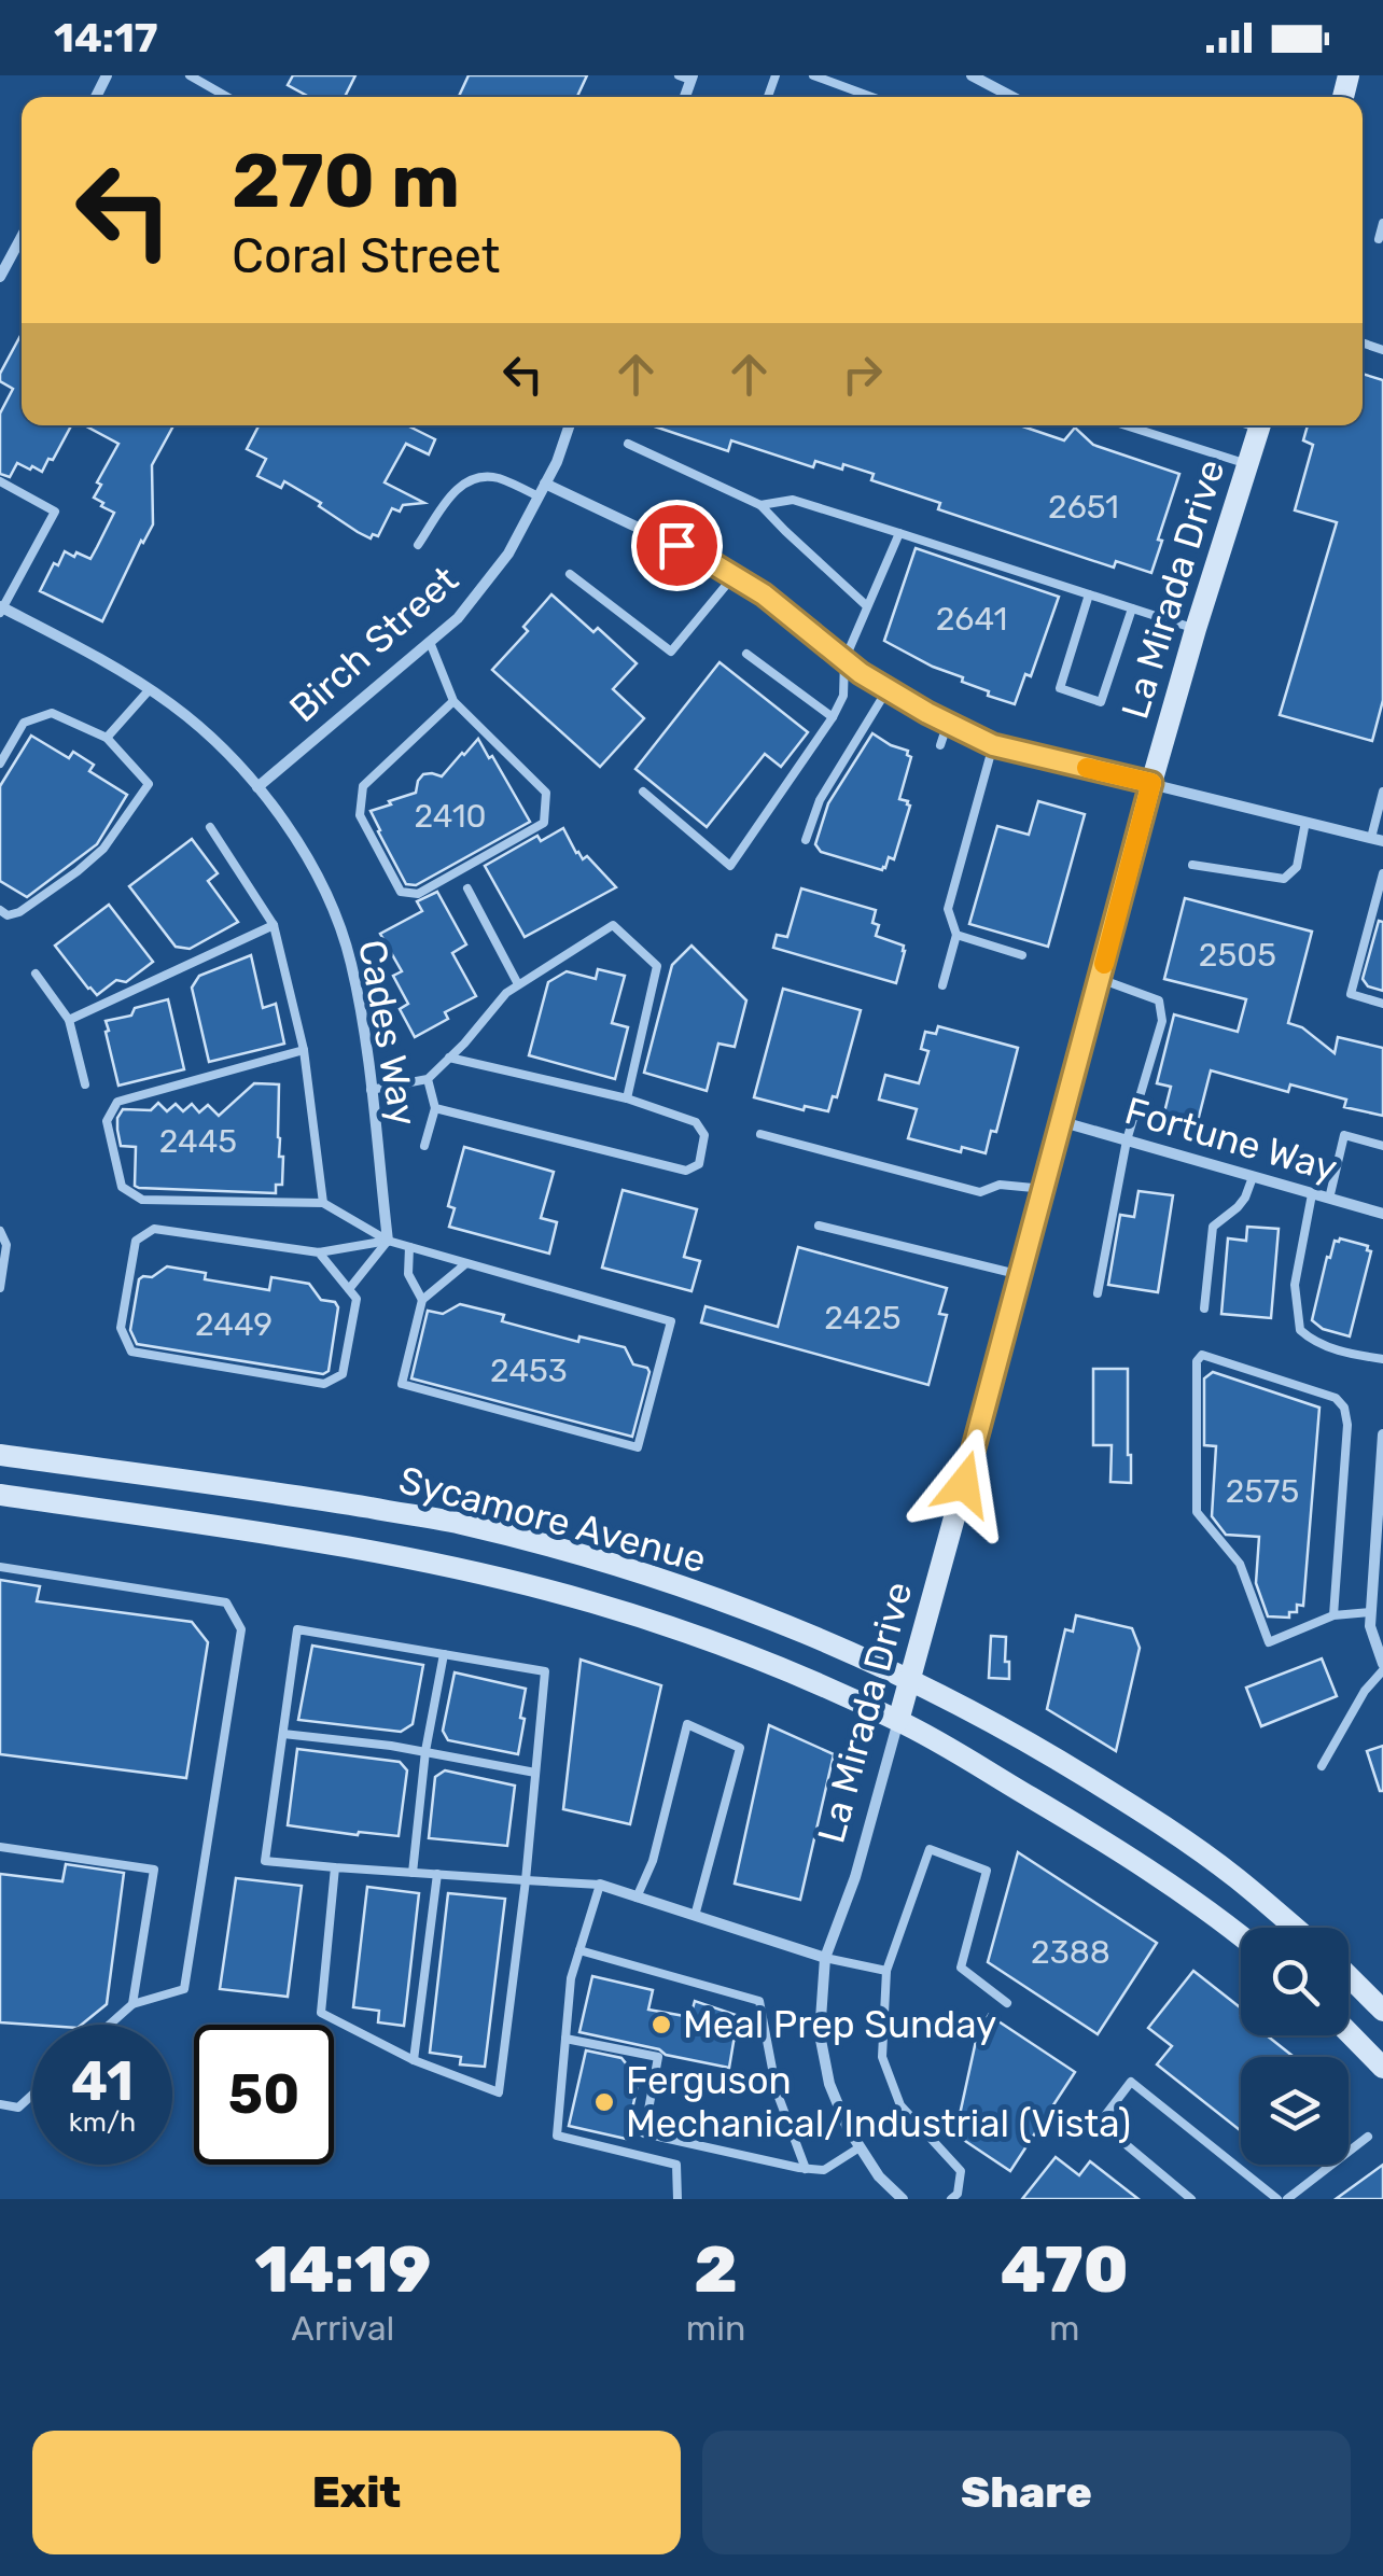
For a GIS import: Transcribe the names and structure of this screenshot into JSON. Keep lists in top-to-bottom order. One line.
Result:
{"streets":{"main road":["La Mirada Drive","Sycamore Avenue"],"street":["Birch Street","Cades Way","Fortune Way"]},"crossings":[["La Mirada Drive","Fortune Way"],["La Mirada Drive","Sycamore Avenue"],["Birch Street","Cades Way"]],"places":["Meal Prep Sunday","Ferguson Mechanical/Industrial (Vista)"],"house_numbers":["2651","2641","2410","2505","2445","2425","2449","2453","2575","2388"],"page":{"status":"14:17","turn":["270 m","Coral Street"],"speed":"41 km/h","limit":"50","eta":["14:19","Arrival","2","min","470","m"],"buttons":["Exit","Share"]}}
